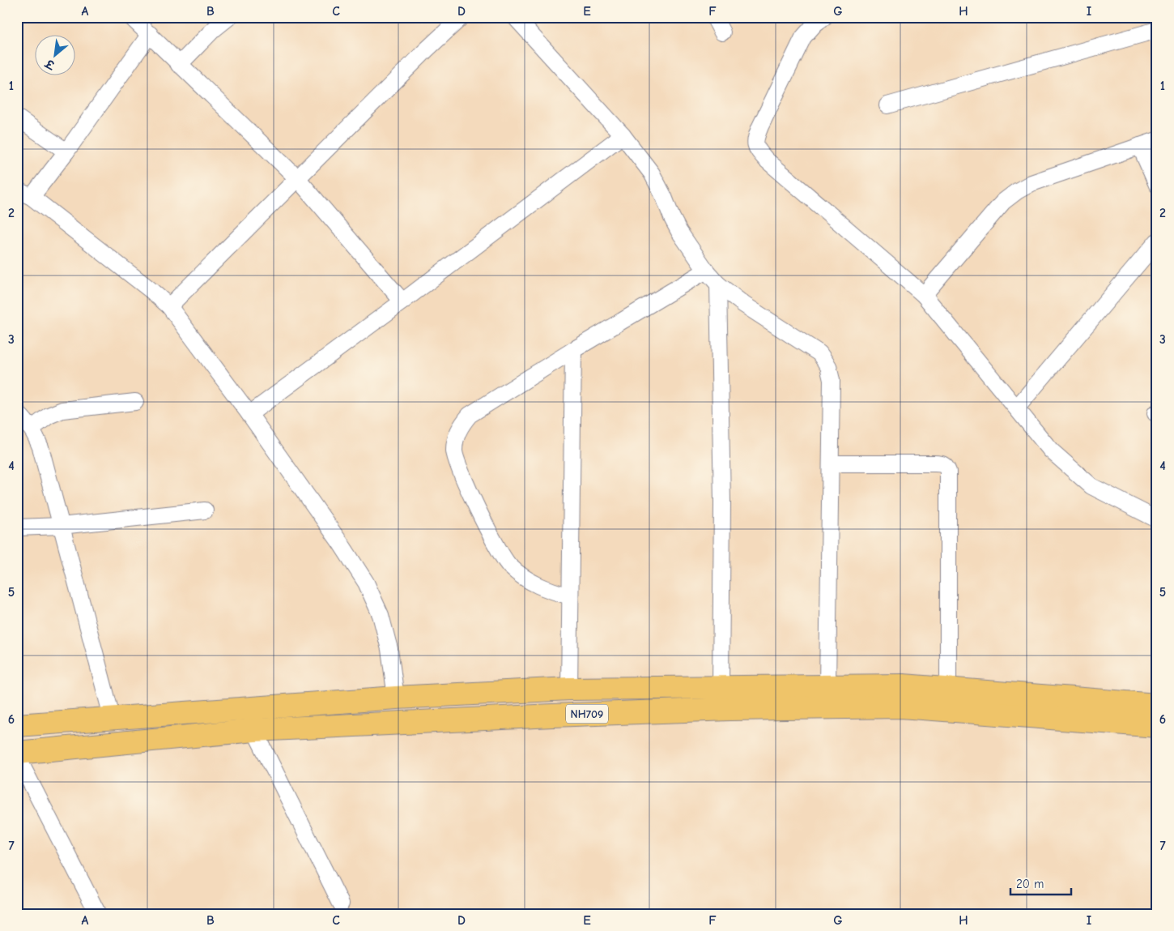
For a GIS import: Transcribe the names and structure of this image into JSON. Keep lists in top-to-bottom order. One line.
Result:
{"streets":{"highway":["NH709"]},"scale_bar":"20 m","north":"bottom left","grid":{"columns":["A","B","C","D","E","F","G","H","I"],"rows":["1","2","3","4","5","6","7"]}}
